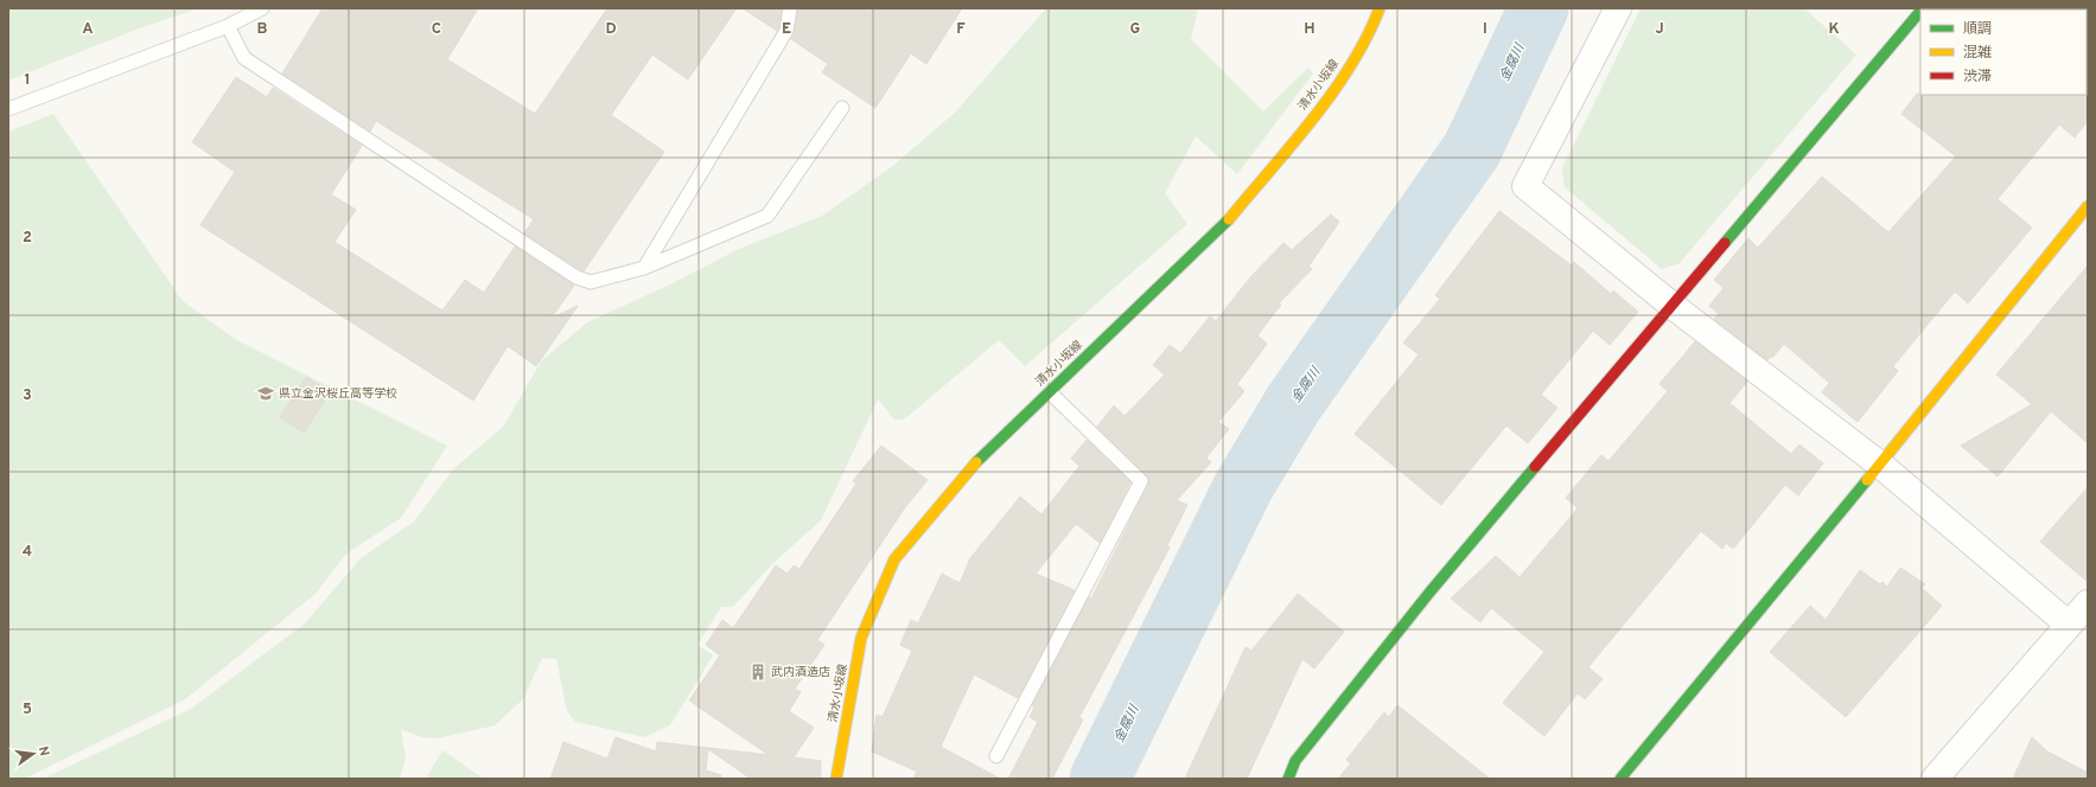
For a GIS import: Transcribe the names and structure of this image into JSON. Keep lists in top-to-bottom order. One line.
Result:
{"streets":{"street":["清水小坂線"]},"water":["金腐川"],"places":{"school or university":["県立金沢桜丘高等学校"],"building":["武内酒造店"]},"legend":["順調","混雑","渋滞"],"north":"right","grid":{"columns":["A","B","C","D","E","F","G","H","I","J","K"],"rows":["1","2","3","4","5"]}}
